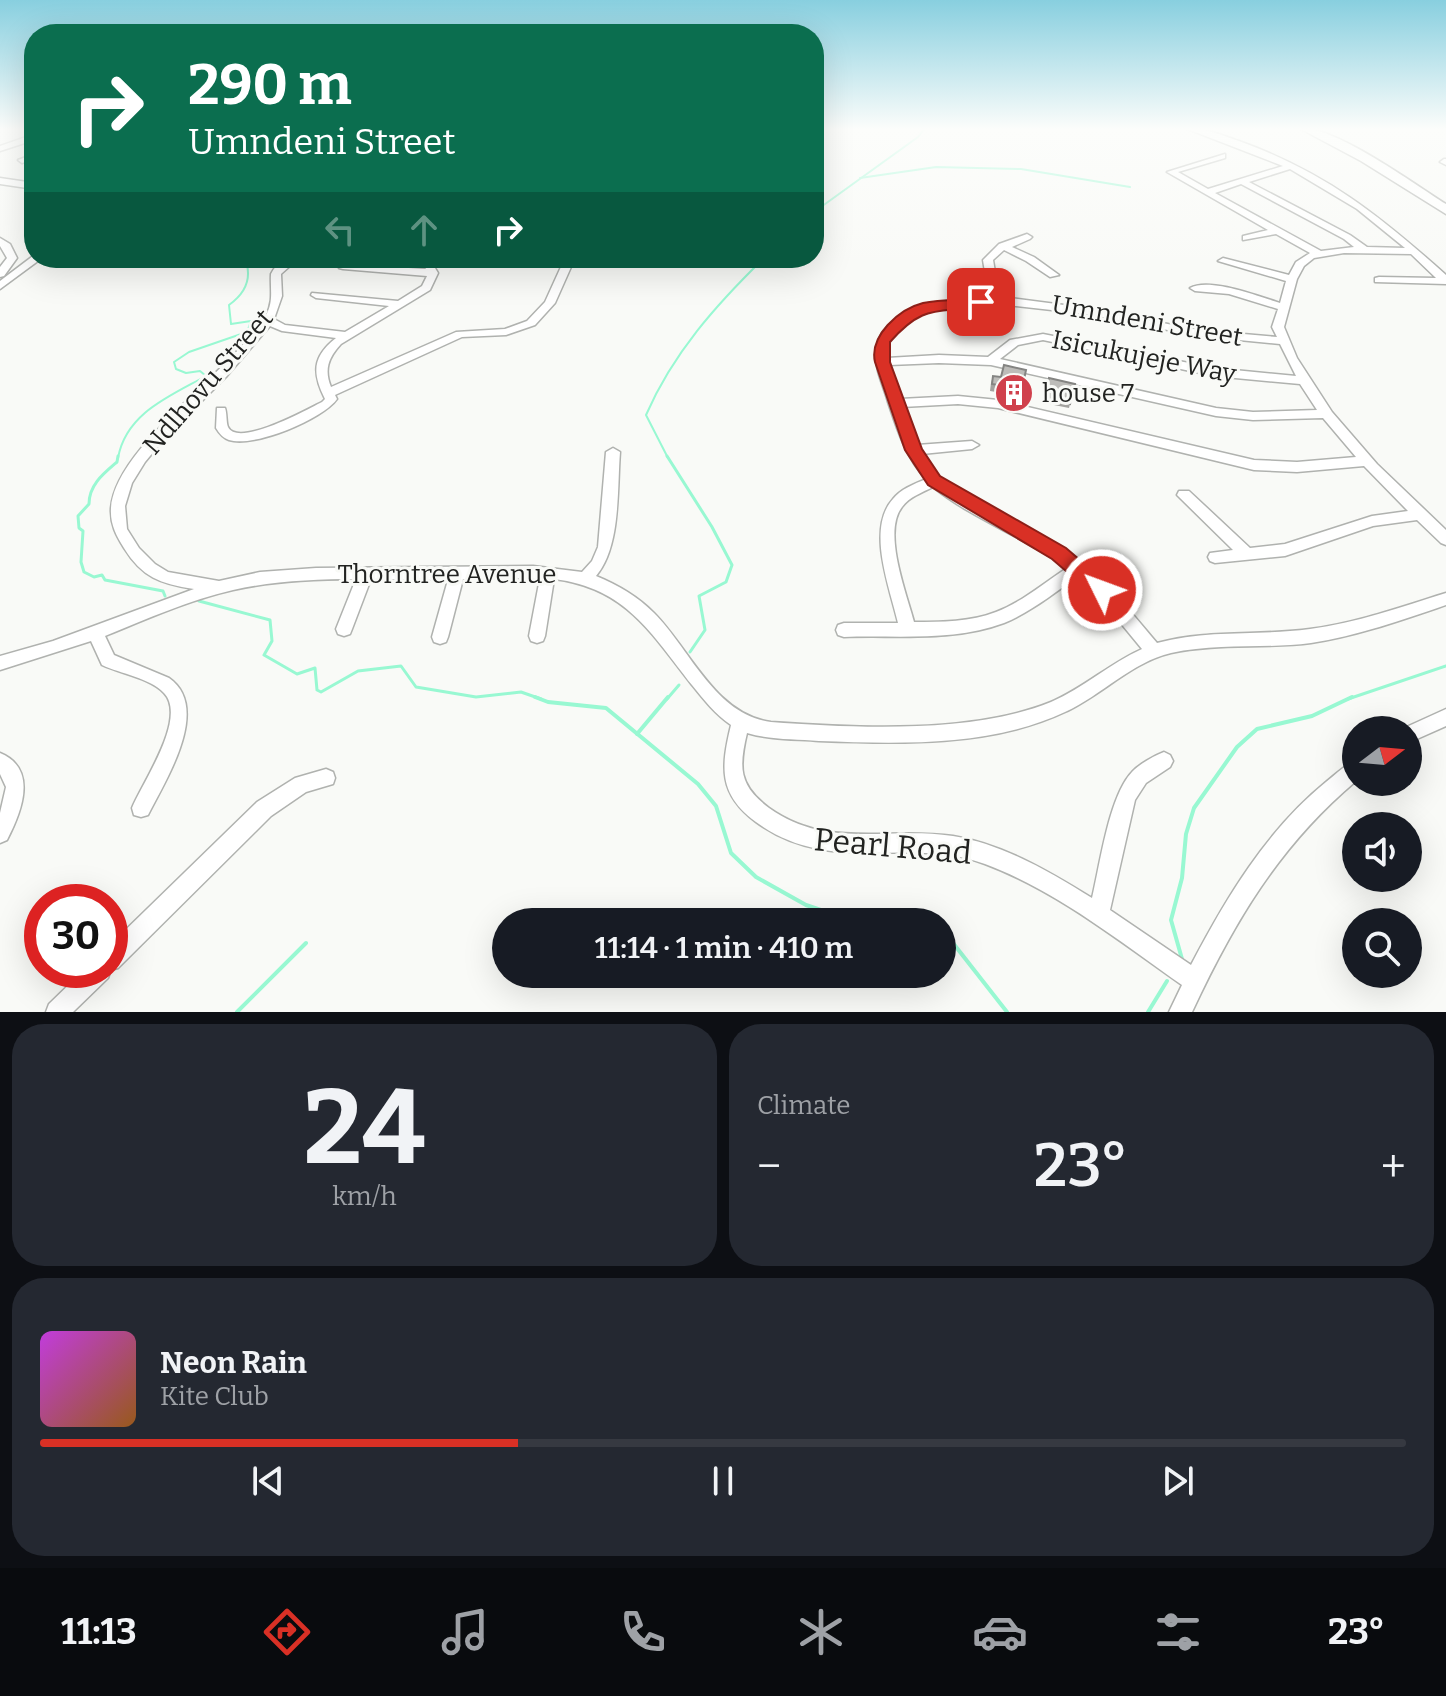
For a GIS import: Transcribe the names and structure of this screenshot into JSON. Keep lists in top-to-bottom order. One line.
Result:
{"streets":{"street":["Umndeni Street","Isicukujeje Way","Ndlhovu Street","Thorntree Avenue","Pearl Road"]},"crossings":[["Ndlhovu Street","Thorntree Avenue"],["Thorntree Avenue","Pearl Road"]],"places":{"building":["house 7"]},"north":"right","page":{"turn":["290 m","Umndeni Street"],"limit":"30","trip":"11:14 · 1 min · 410 m","tile":[["24","km/h"],"Climate"],"heat":["−","23°","+"],"song":["Neon Rain","Kite Club"],"tabs":["11:13","23°"]}}
